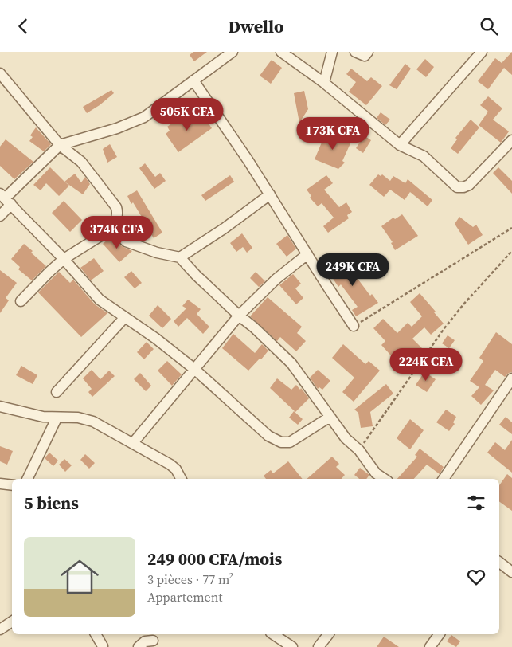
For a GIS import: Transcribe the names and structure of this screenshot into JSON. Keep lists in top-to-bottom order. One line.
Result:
{"page":{"header":"Dwello","price":["505K CFA","173K CFA","374K CFA","249K CFA","224K CFA"],"heading":"5 biens","list":[{"name":"249 000 CFA/mois","note":"3 pièces · 77 m² · Appartement"}]}}
